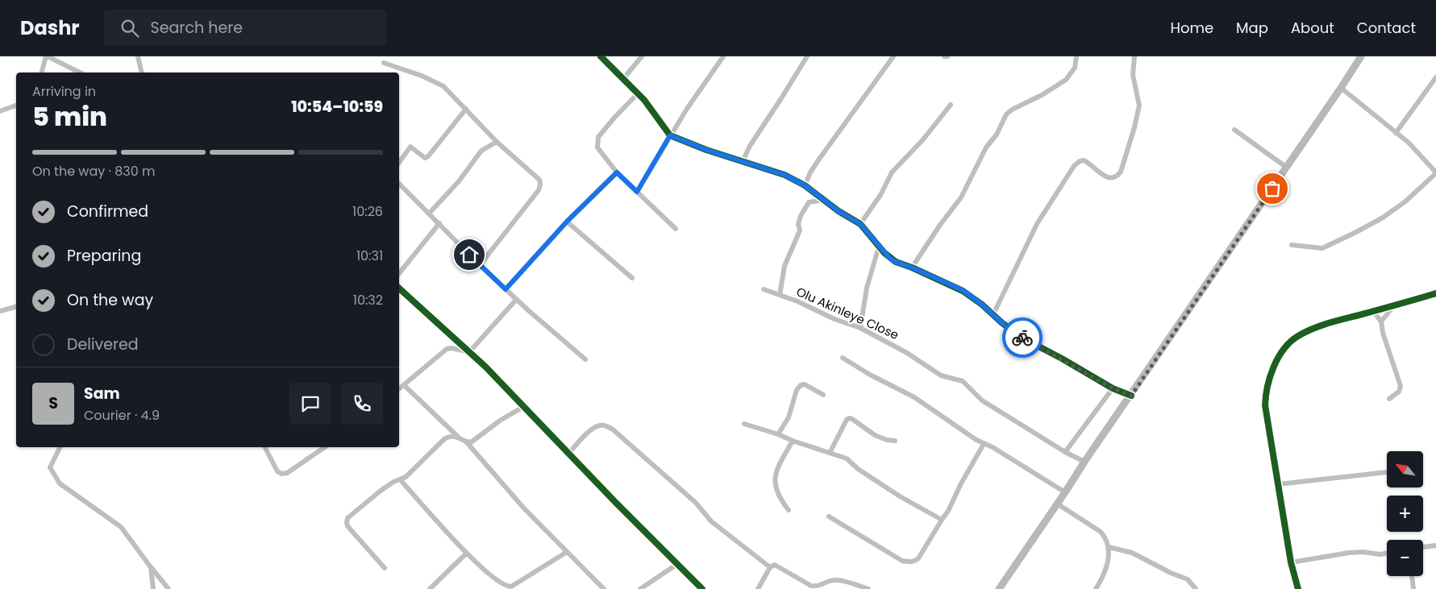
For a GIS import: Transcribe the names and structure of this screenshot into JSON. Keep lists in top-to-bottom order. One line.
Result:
{"streets":{"street":["Olu Akinleye Close"]},"north":"top left","page":{"header":"Dashr","search":"Search here","nav":["Home","Map","About","Contact"],"heading":["5 min","Arriving in","10:54–10:59"],"panel":["Sam","Courier · 4.9"],"bar":"On the way · 830 m","list":[["Confirmed","10:26"],["Preparing","10:31"],["On the way","10:32"],"Delivered"],"round":"S","map_buttons":["+","−"]}}
